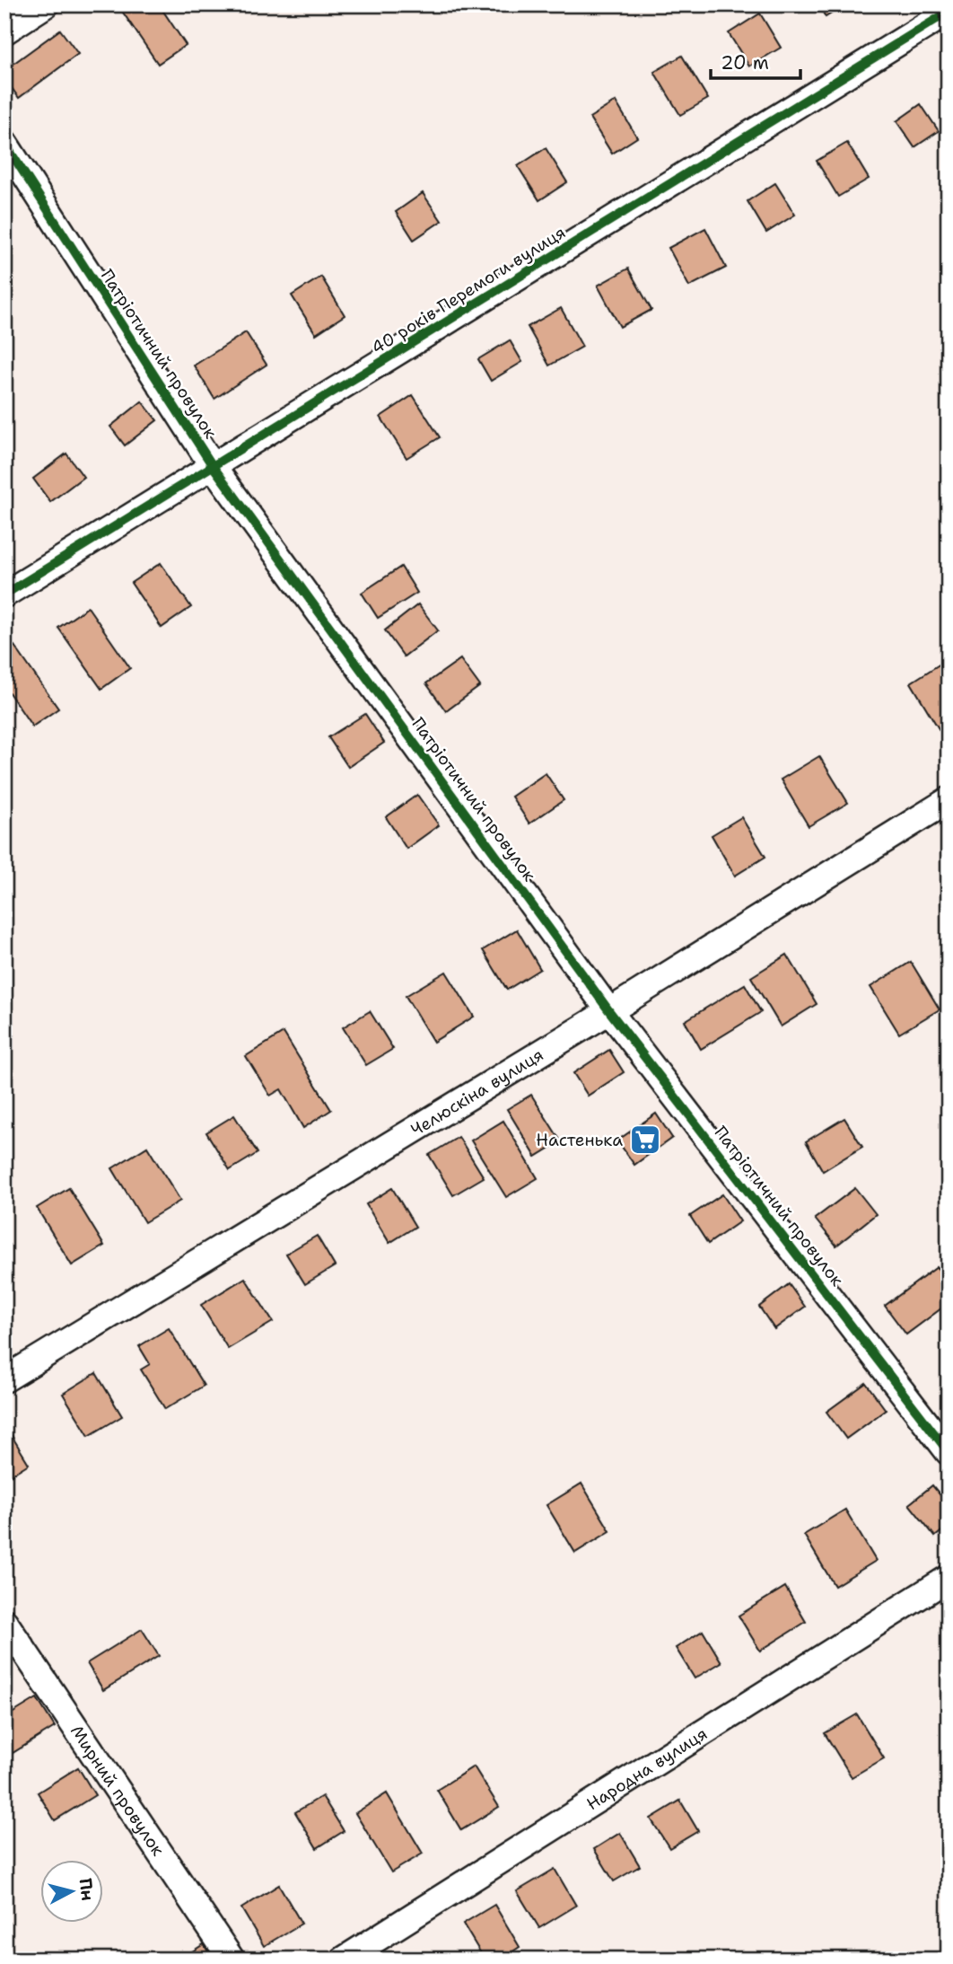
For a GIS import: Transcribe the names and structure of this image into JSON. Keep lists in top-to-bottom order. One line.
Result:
{"streets":{"street":["40 років Перемоги вулиця","Патріотичний провулок","Челюскіна вулиця","Народна вулиця","Мирний провулок"]},"crossings":[["40 років Перемоги вулиця","Патріотичний провулок"],["Патріотичний провулок","Челюскіна вулиця"]],"places":{"supermarket":["Настенька"]},"scale_bar":"20 m","north":"right"}
